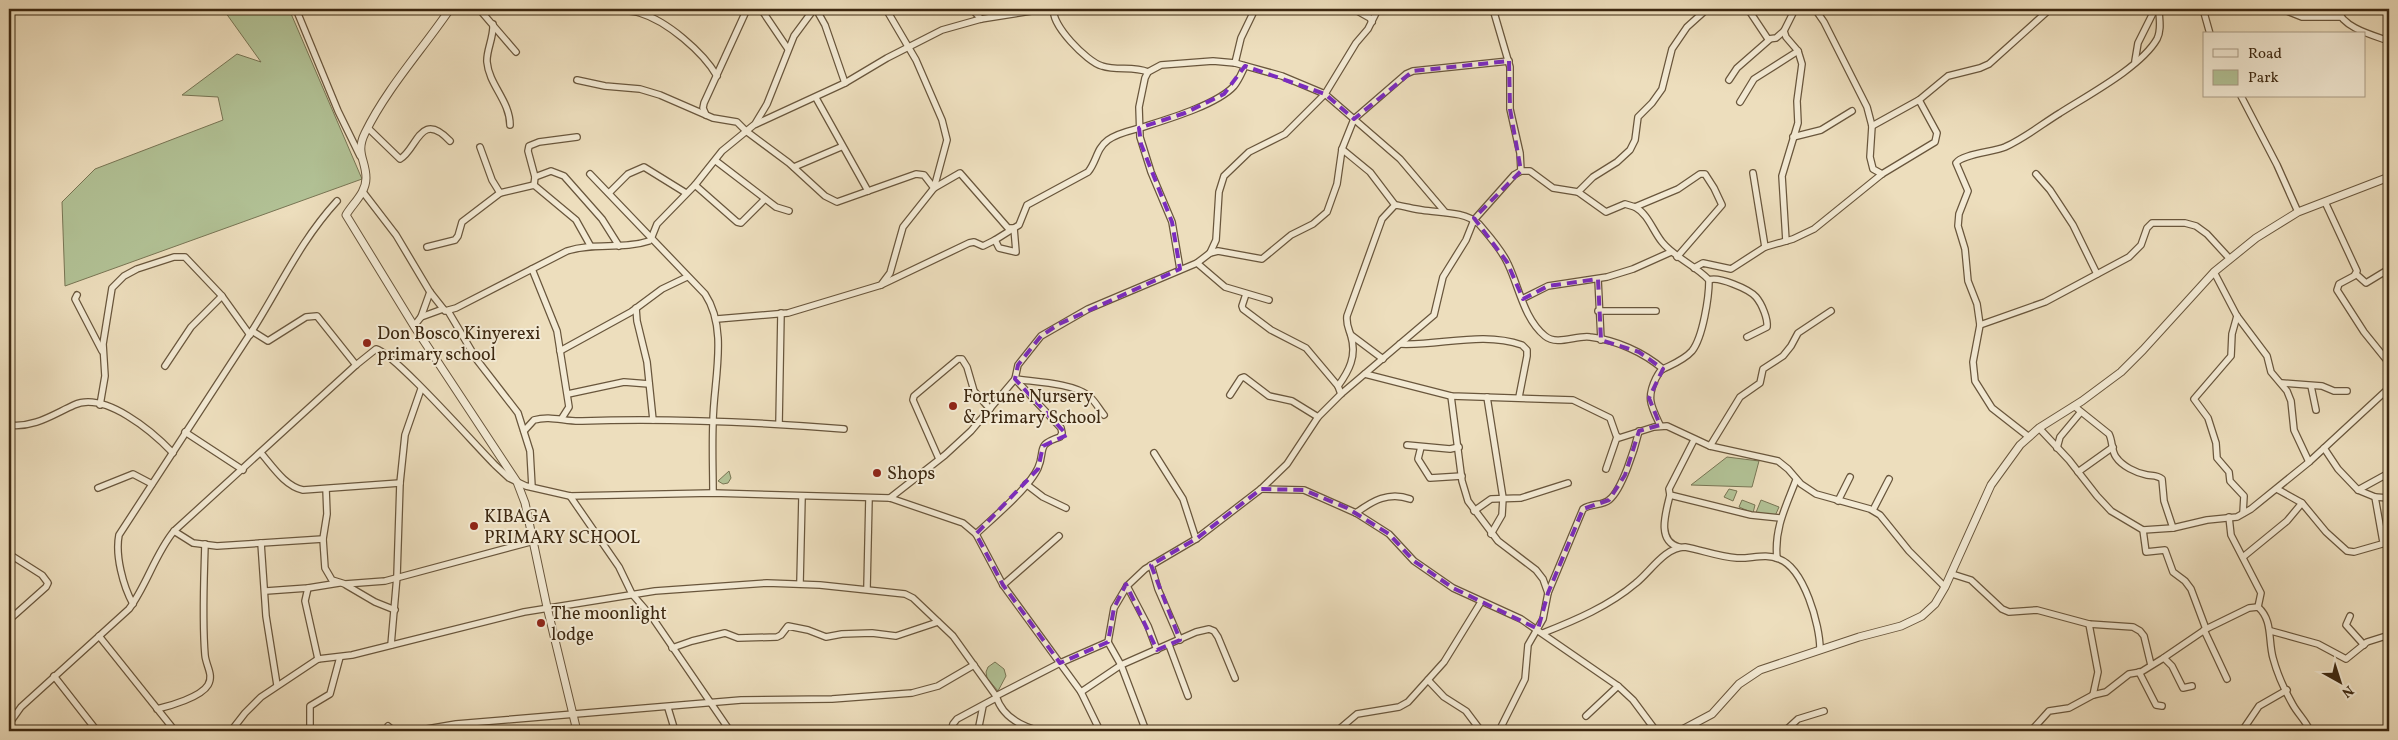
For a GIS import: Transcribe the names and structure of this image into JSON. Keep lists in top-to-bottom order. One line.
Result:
{"places":["Don Bosco Kinyerexi primary school","Fortune Nursery & Primary School","Shops","KIBAGA PRIMARY SCHOOL","The moonlight lodge"],"legend":["Road","Park"],"north":"bottom right"}
